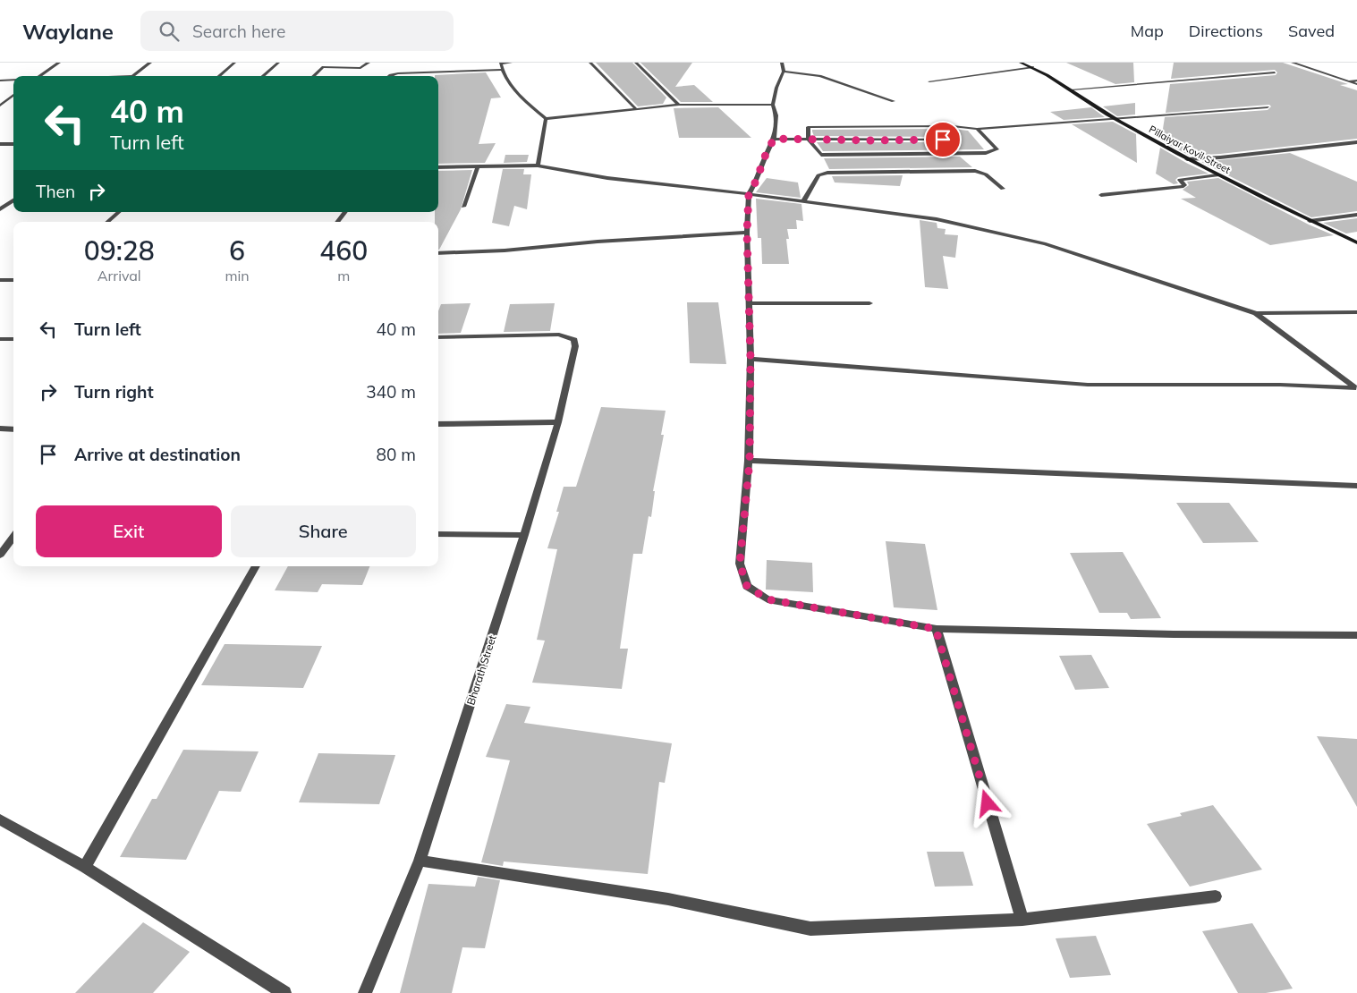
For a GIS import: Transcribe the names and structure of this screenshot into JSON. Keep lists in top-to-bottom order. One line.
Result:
{"streets":{"street":["Pillaiyar Kovil Street","Bharath Street"]},"page":{"header":"Waylane","search":"Search here","nav":["Map","Directions","Saved"],"turn":["40 m","Turn left"],"then":"Then","eta":["09:28","Arrival","6","min","460","m"],"list":[{"name":"Turn left","value":"40 m"},{"name":"Turn right","value":"340 m"},{"name":"Arrive at destination","value":"80 m"}],"buttons":["Exit","Share"]}}
